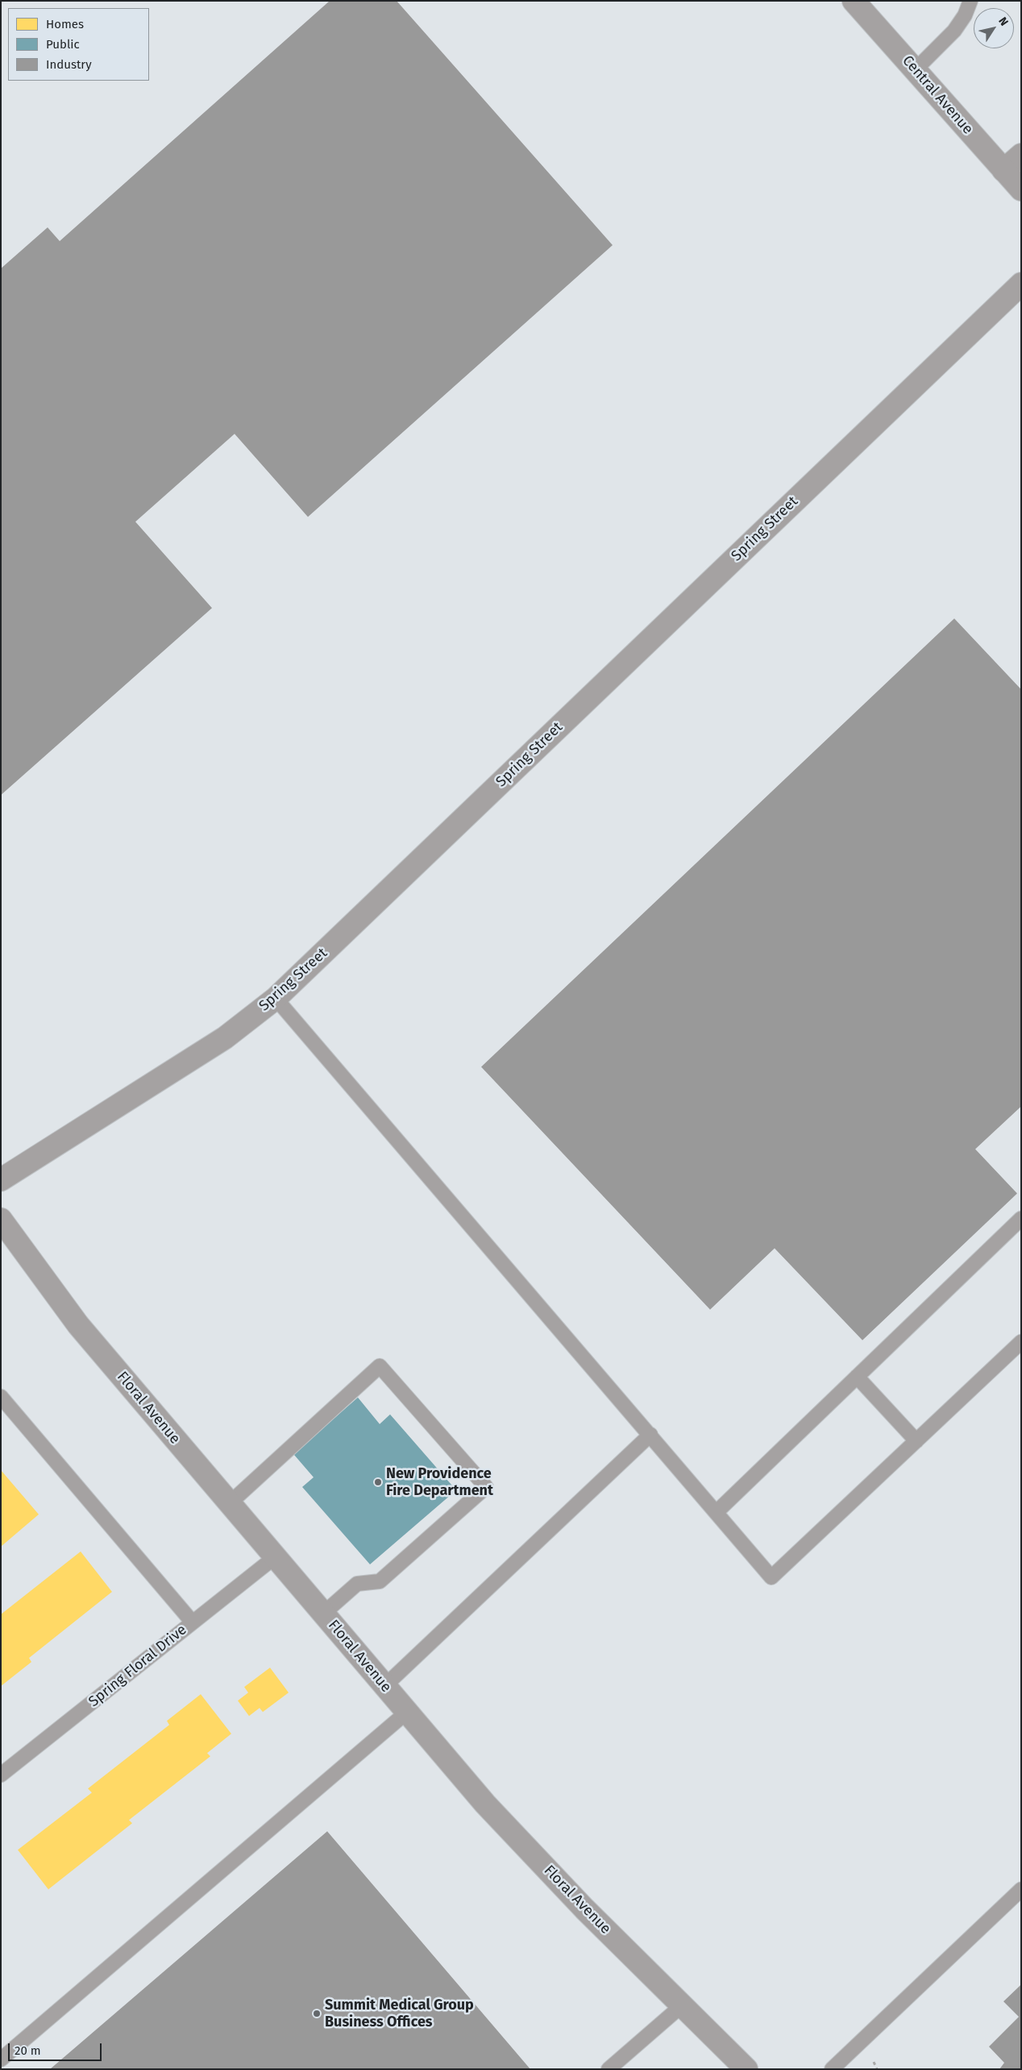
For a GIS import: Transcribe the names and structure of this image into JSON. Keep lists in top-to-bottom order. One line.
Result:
{"streets":{"street":["Central Avenue","Spring Street","Floral Avenue"],"lane":["Spring Floral Drive"]},"crossings":[["Floral Avenue","Spring Floral Drive"]],"places":["New Providence Fire Department","Summit Medical Group Business Offices"],"legend":["Homes","Public","Industry"],"scale_bar":"20 m","north":"top right"}
